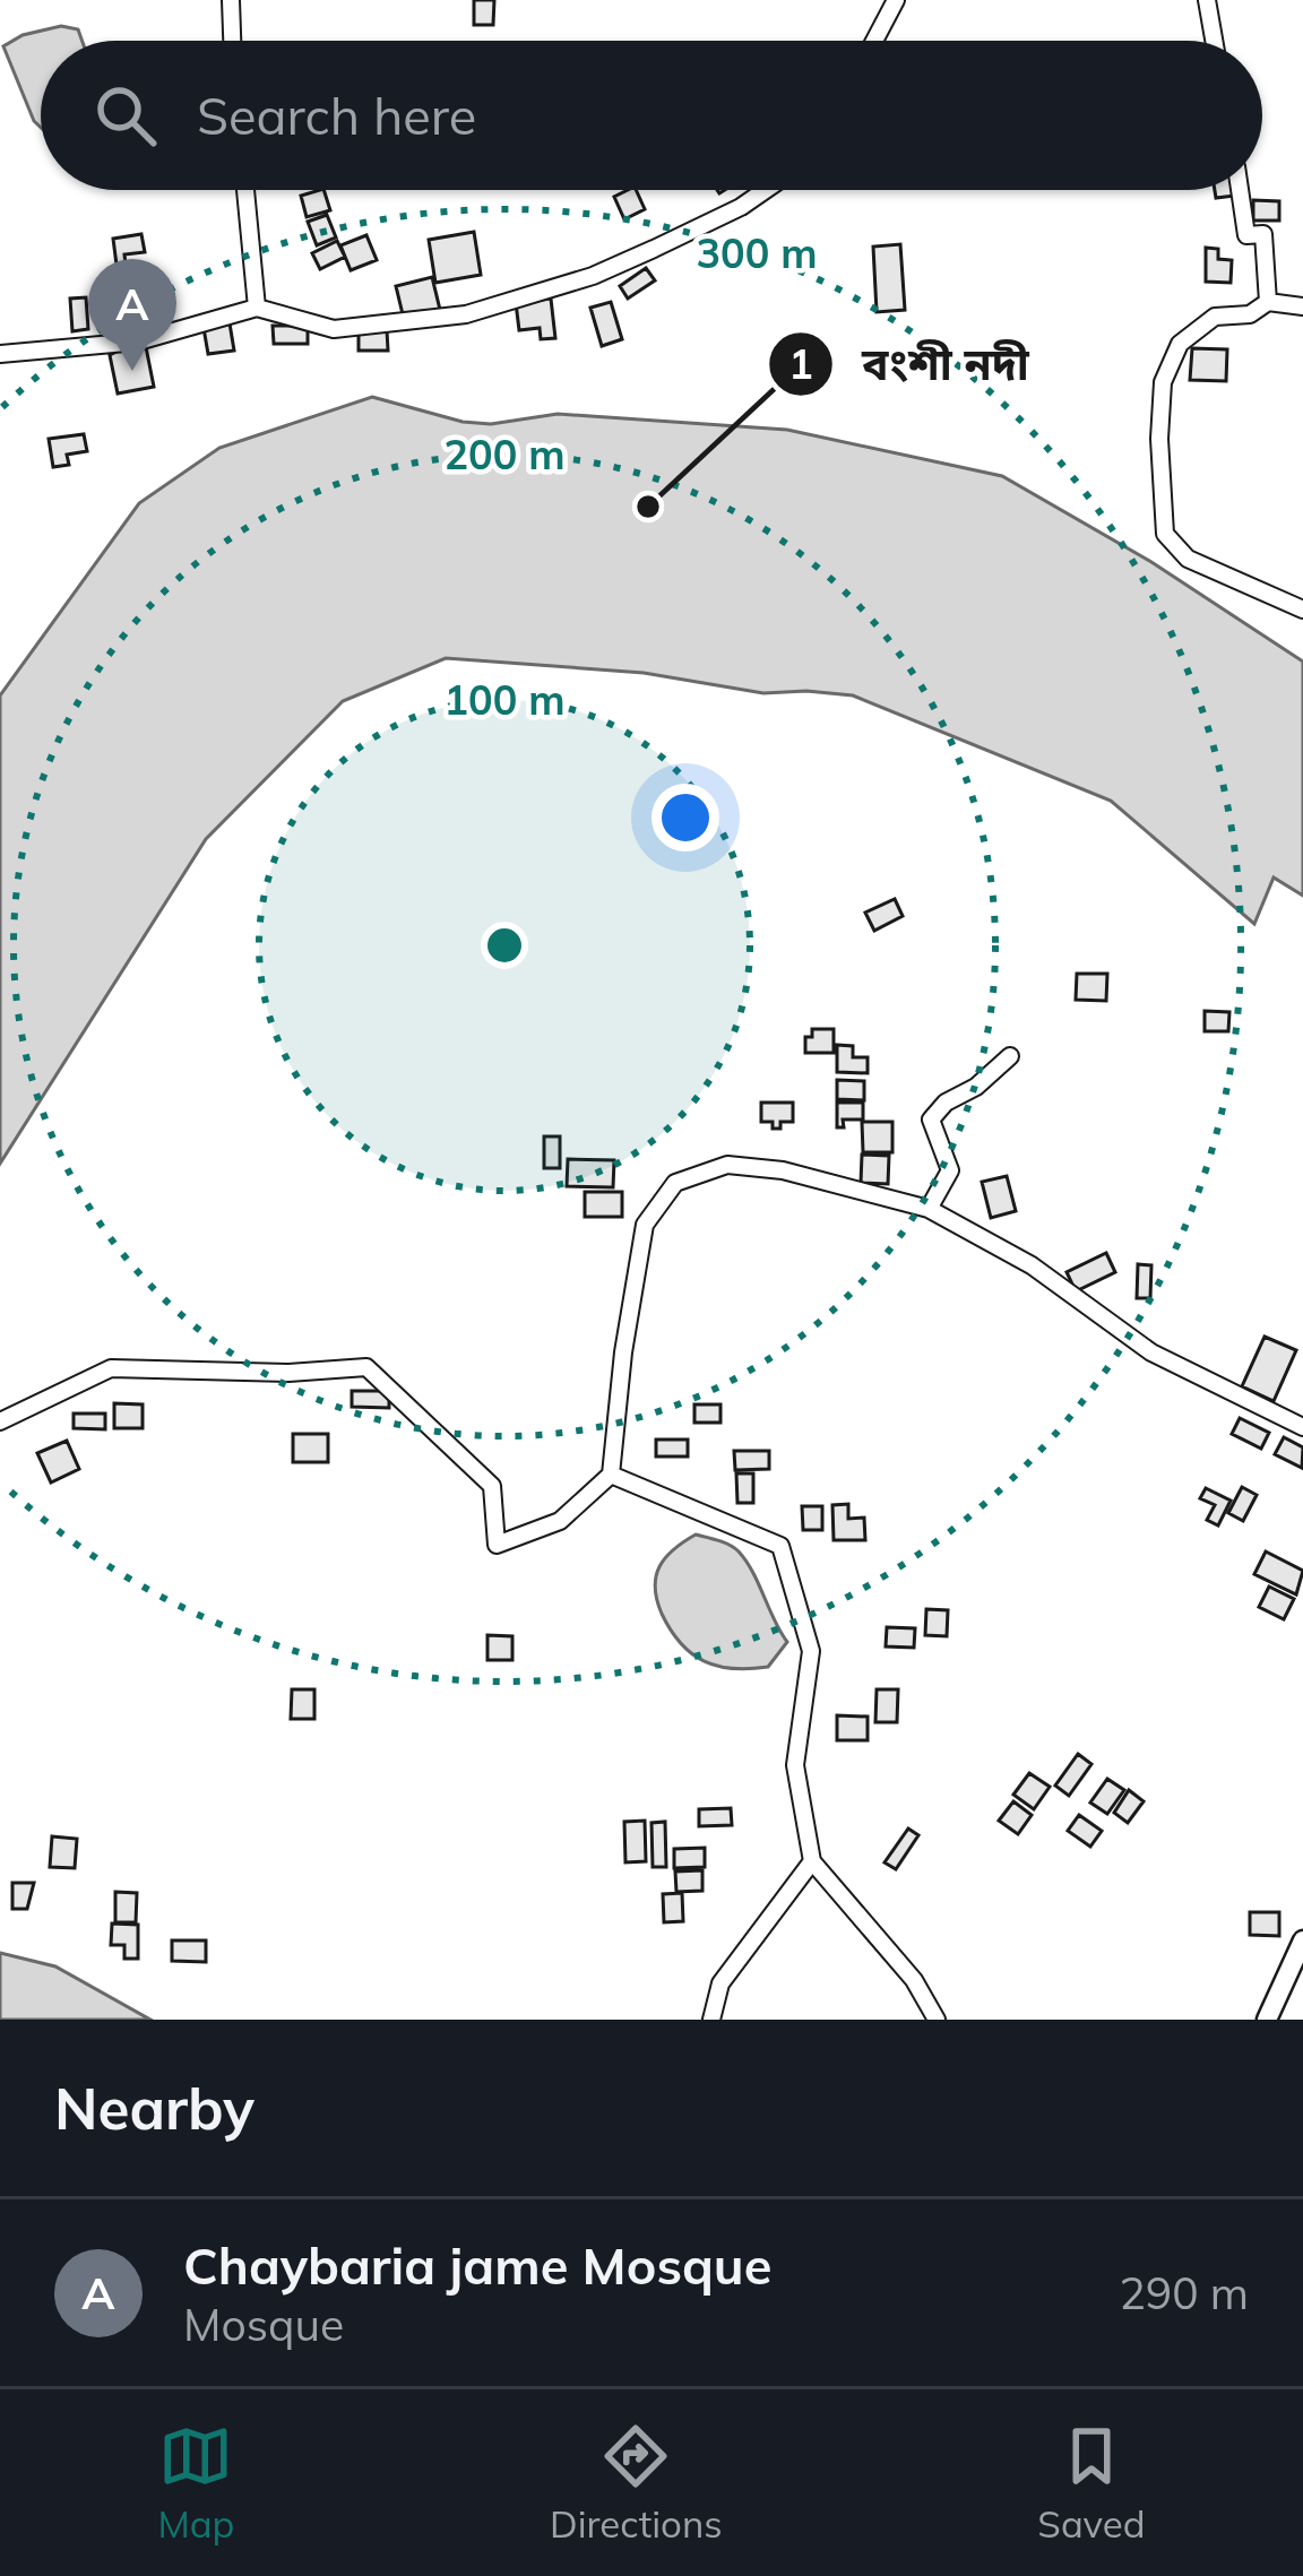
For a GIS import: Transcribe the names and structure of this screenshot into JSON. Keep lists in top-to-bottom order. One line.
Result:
{"places":["বংশী নদী"],"page":{"search":"Search here","pins":"A","heading":"Nearby","list":[{"mark":"A","name":"Chaybaria jame Mosque","note":"Mosque","value":"290 m"}],"nav":["Map","Directions","Saved"]},"rings":["300 m","200 m","100 m"]}
